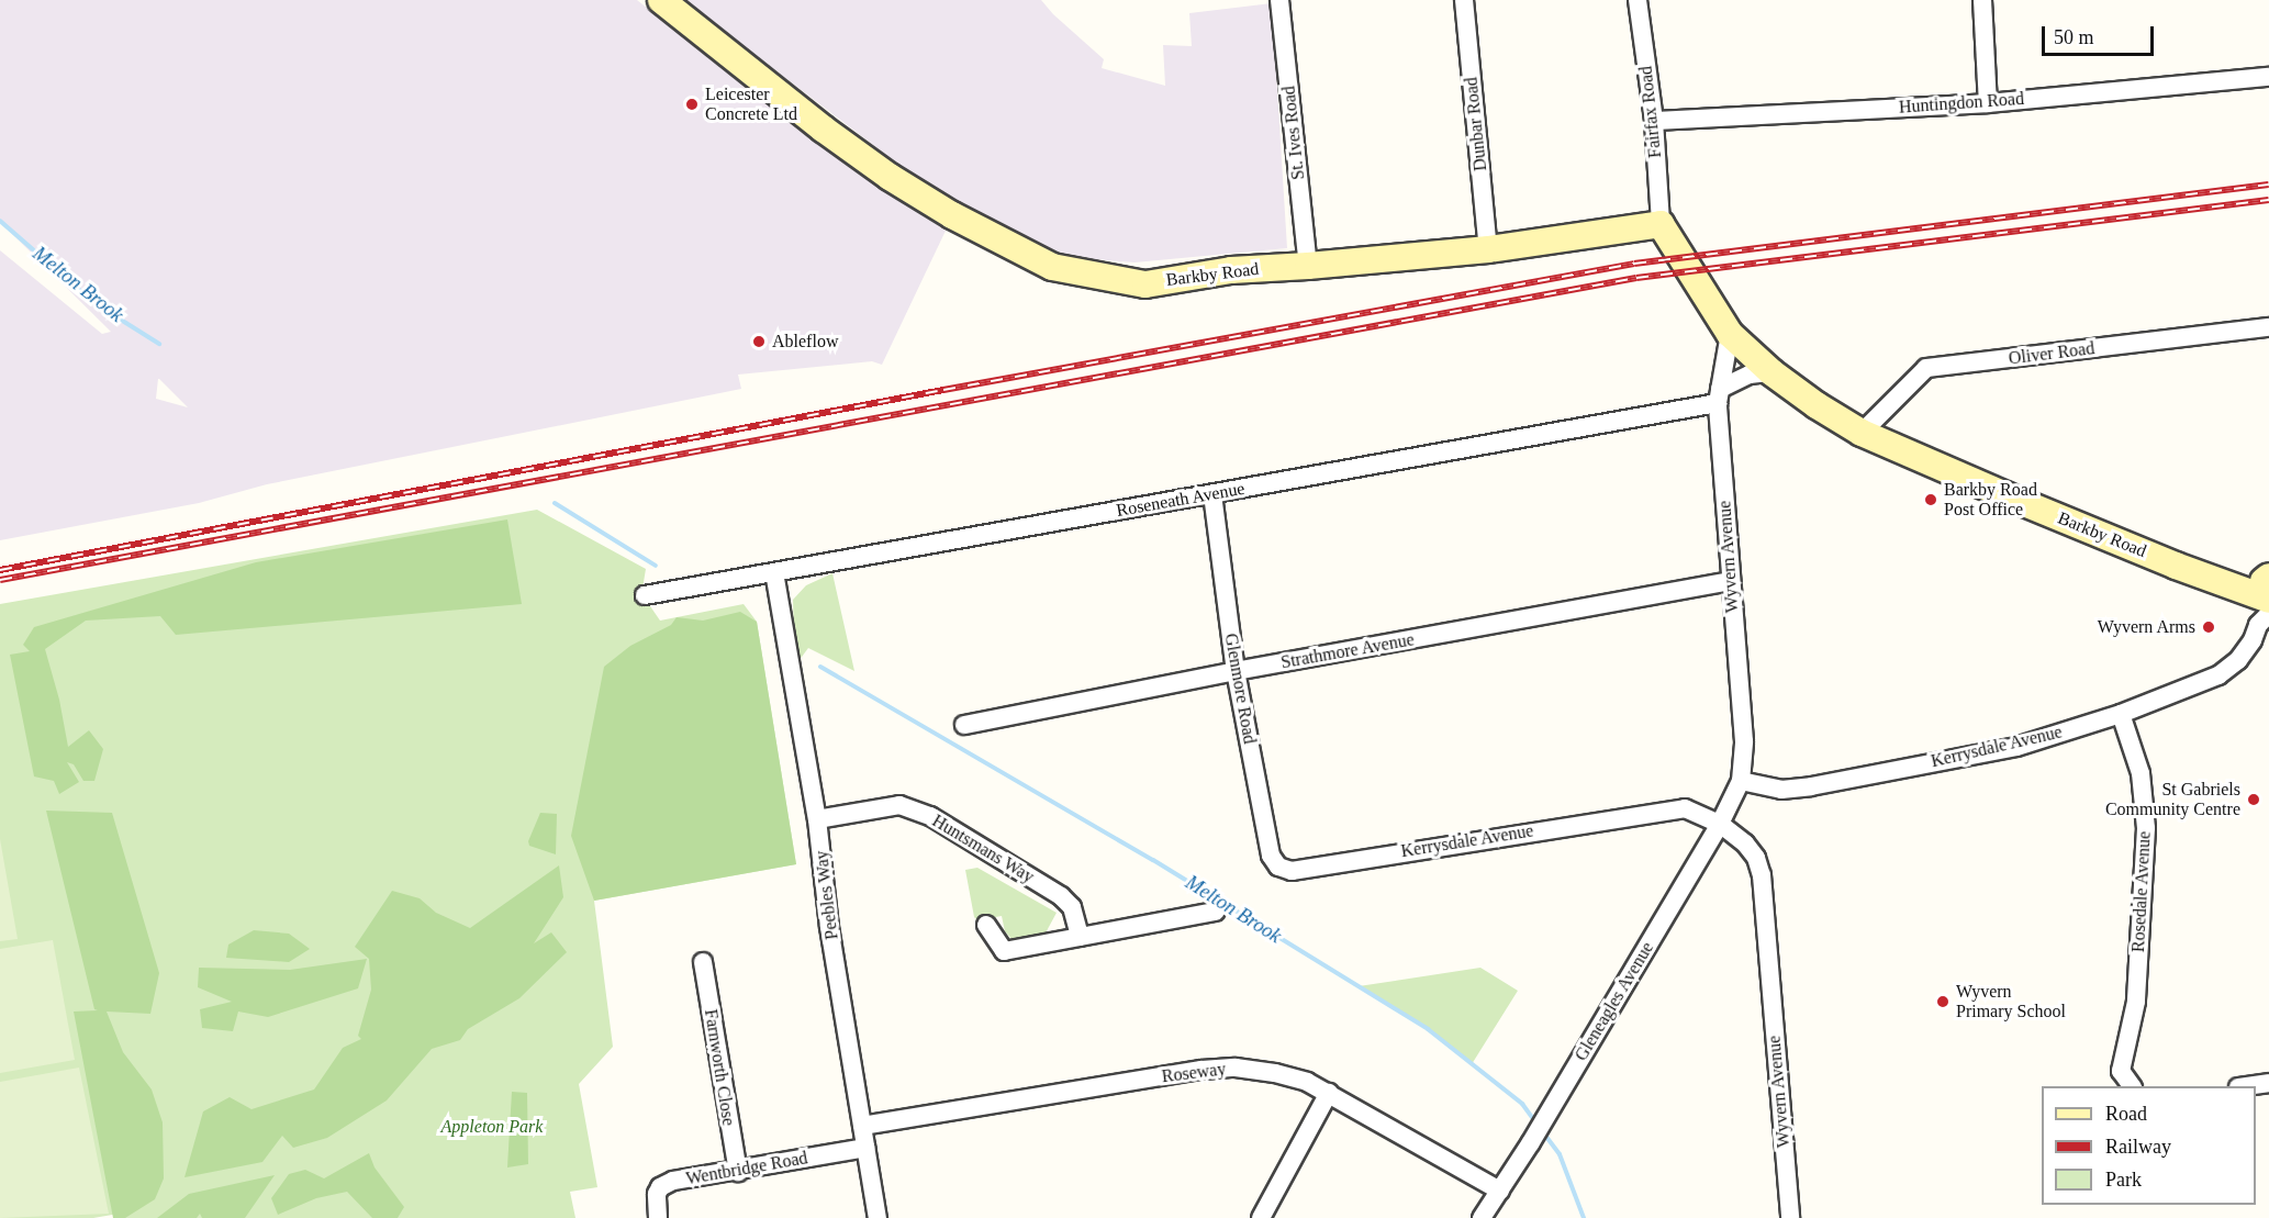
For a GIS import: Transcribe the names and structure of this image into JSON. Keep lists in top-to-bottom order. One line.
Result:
{"streets":{"street":["Huntingdon Road","Fairfax Road","Dunbar Road","St. Ives Road","Barkby Road","Oliver Road","Roseneath Avenue","Wyvern Avenue","Strathmore Avenue","Glenmore Road","Kerrysdale Avenue","Huntsmans Way","Rosedale Avenue","Peebles Way","Gleneagles Avenue","Farnworth Close","Roseway","Wentbridge Road"]},"crossings":[["Huntingdon Road","Fairfax Road"],["Fairfax Road","Barkby Road"],["Dunbar Road","Barkby Road"],["St. Ives Road","Barkby Road"],["Barkby Road","Oliver Road"],["Barkby Road","Wyvern Avenue"],["Barkby Road","Kerrysdale Avenue"],["Roseneath Avenue","Wyvern Avenue"],["Roseneath Avenue","Glenmore Road"],["Roseneath Avenue","Peebles Way"],["Wyvern Avenue","Strathmore Avenue"],["Wyvern Avenue","Kerrysdale Avenue"],["Wyvern Avenue","Gleneagles Avenue"],["Strathmore Avenue","Glenmore Road"],["Glenmore Road","Kerrysdale Avenue"],["Kerrysdale Avenue","Rosedale Avenue"],["Kerrysdale Avenue","Gleneagles Avenue"],["Huntsmans Way","Peebles Way"],["Peebles Way","Roseway"],["Peebles Way","Wentbridge Road"],["Gleneagles Avenue","Roseway"],["Farnworth Close","Wentbridge Road"]],"water":["Melton Brook"],"parks":["Appleton Park"],"places":["Leicester Concrete Ltd","Ableflow","Barkby Road Post Office","Wyvern Arms","St Gabriels Community Centre","Wyvern Primary School"],"legend":["Road","Railway","Park"],"scale_bar":"50 m"}
